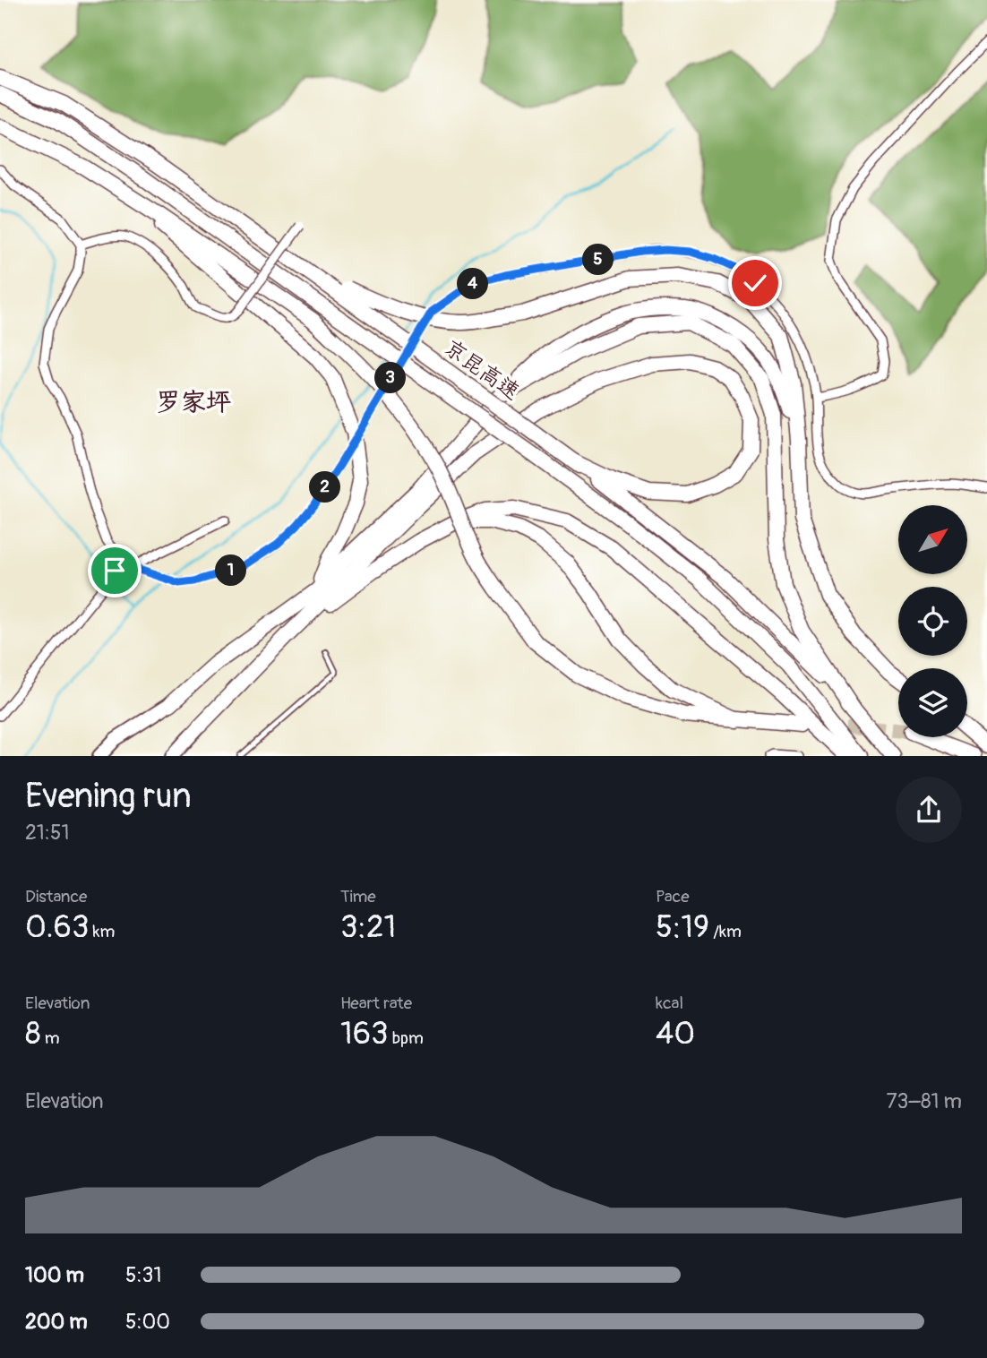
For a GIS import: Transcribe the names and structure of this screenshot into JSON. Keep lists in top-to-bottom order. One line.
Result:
{"streets":{"highway":["京昆高速"]},"districts":["罗家坪"],"north":"top right","page":{"pins":["5","4","3","2","1"],"heading":["Evening run","21:51"],"stats":[["Distance","0.63 km"],["Time","3:21"],["Pace","5:19 /km"],["Elevation","8 m"],["Heart rate","163 bpm"],["kcal","40"]],"chart":["Elevation","73–81 m"],"list":[{"name":"100 m","note":"5:31"},{"name":"200 m","note":"5:00"}]}}
